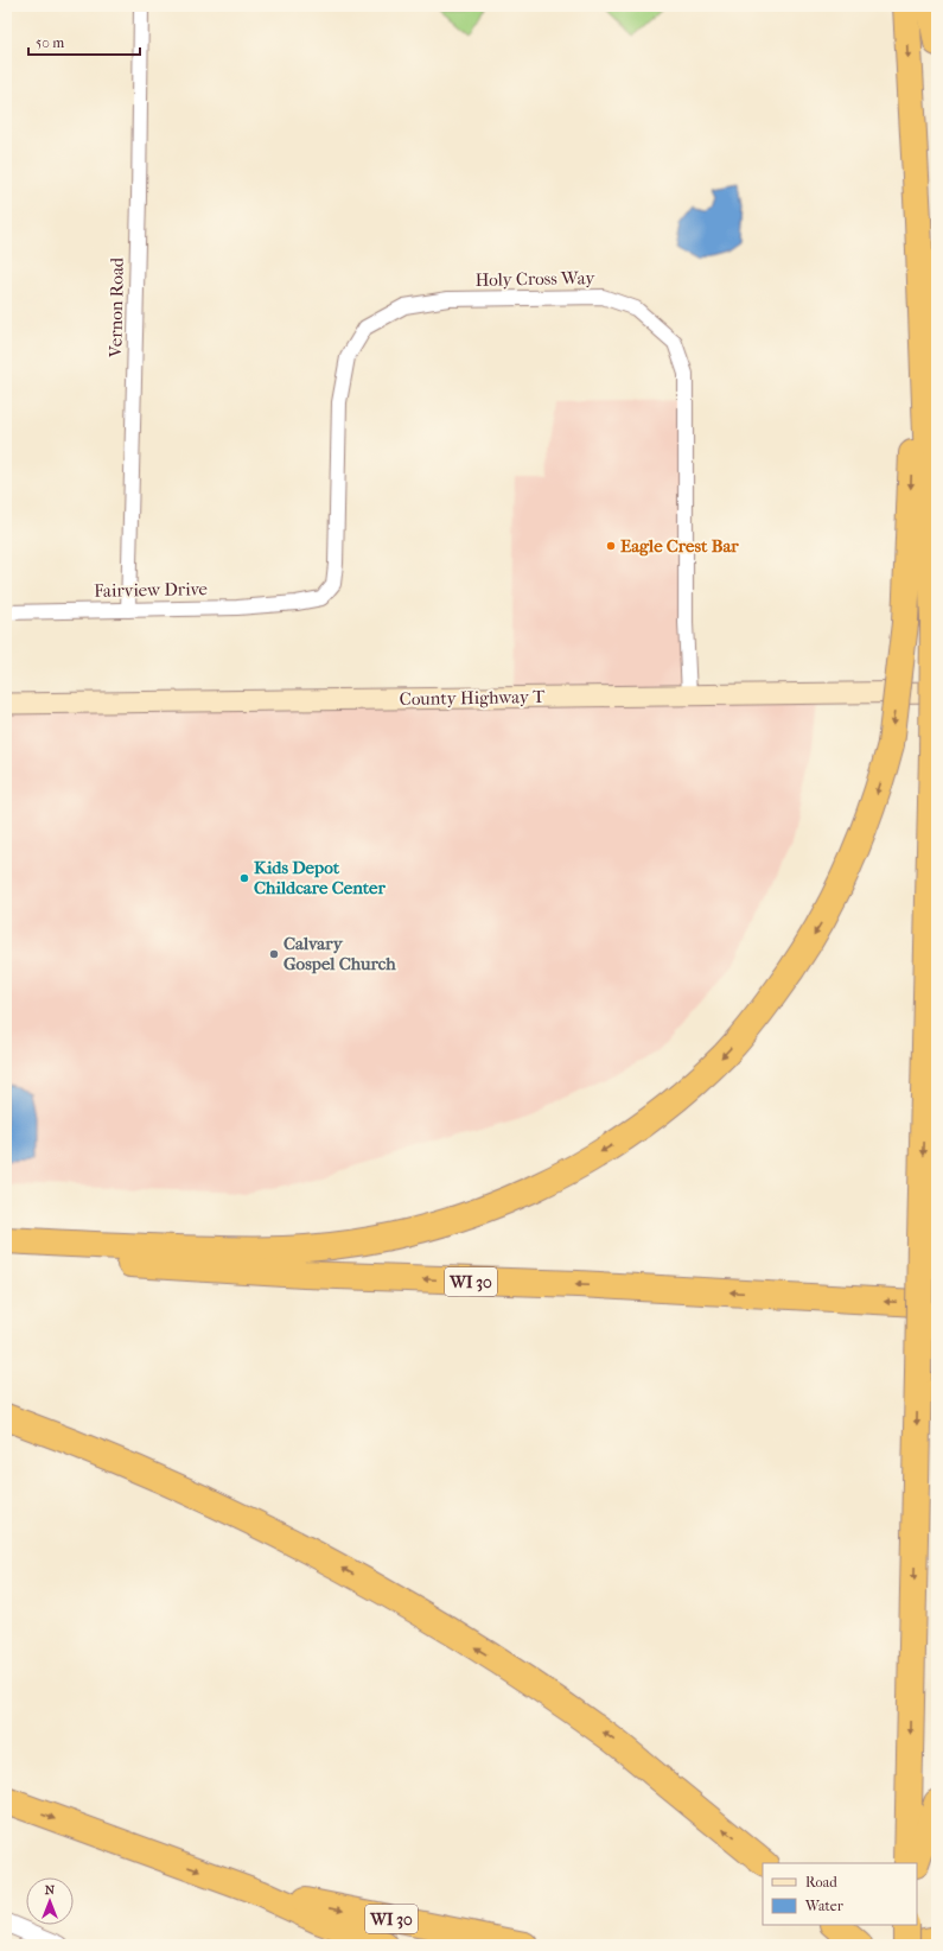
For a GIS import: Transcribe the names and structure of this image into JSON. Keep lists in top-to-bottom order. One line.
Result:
{"streets":{"highway":["WI 30"],"main road":["County Highway T"],"street":["Holy Cross Way","Vernon Road","Fairview Drive"]},"crossings":[["Holy Cross Way","Fairview Drive"],["Holy Cross Way","County Highway T"],["Vernon Road","Fairview Drive"]],"places":["Eagle Crest Bar","Kids Depot Childcare Center","Calvary Gospel Church"],"legend":["Road","Water"],"scale_bar":"50 m","north":"top"}
